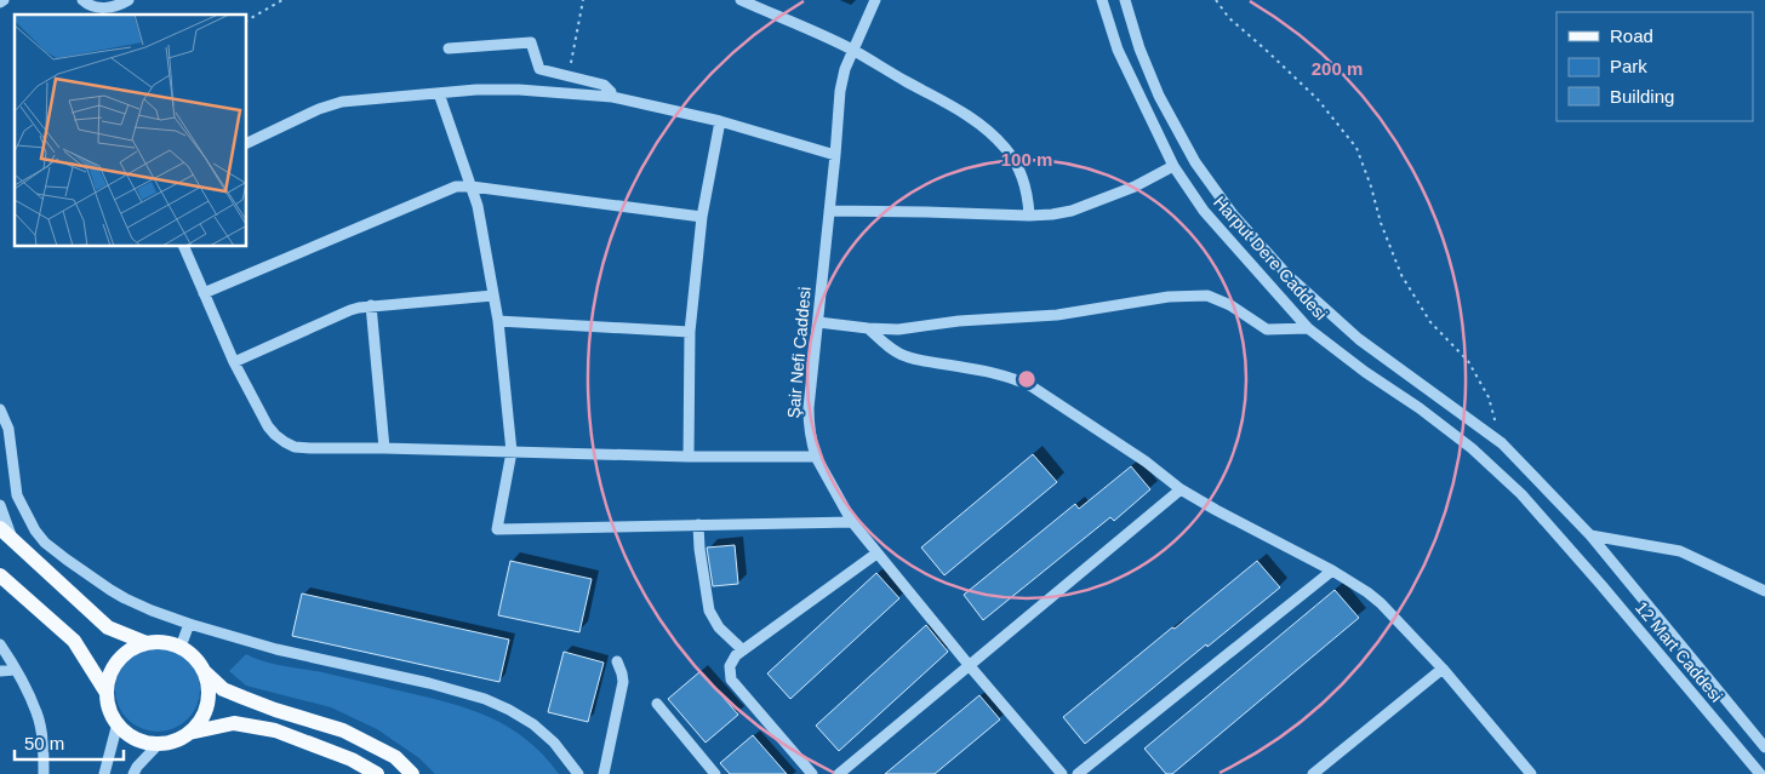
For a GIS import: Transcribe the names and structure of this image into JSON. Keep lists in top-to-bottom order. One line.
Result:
{"streets":{"street":["Harput Dere Caddesi","Şair Nefi Caddesi","12 Mart Caddesi"]},"crossings":[["Harput Dere Caddesi","12 Mart Caddesi"]],"legend":["Road","Park","Building"],"scale_bar":"50 m","rings":["200 m","100 m"]}
